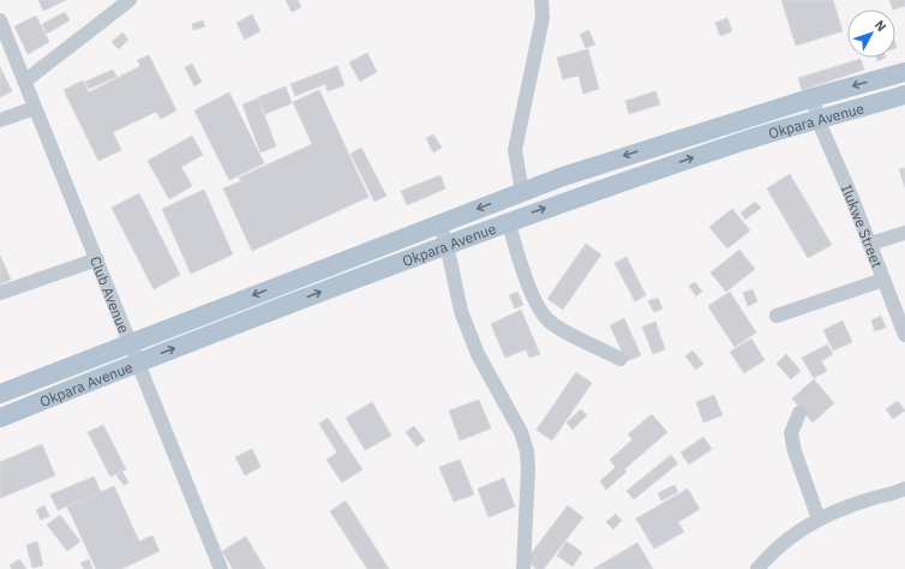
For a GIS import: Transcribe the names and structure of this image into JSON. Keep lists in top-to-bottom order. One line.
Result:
{"streets":{"main road":["Okpara Avenue"],"street":["Ilukwe Street","Club Avenue"]},"crossings":[["Okpara Avenue","Ilukwe Street"],["Okpara Avenue","Club Avenue"]],"north":"top right"}
